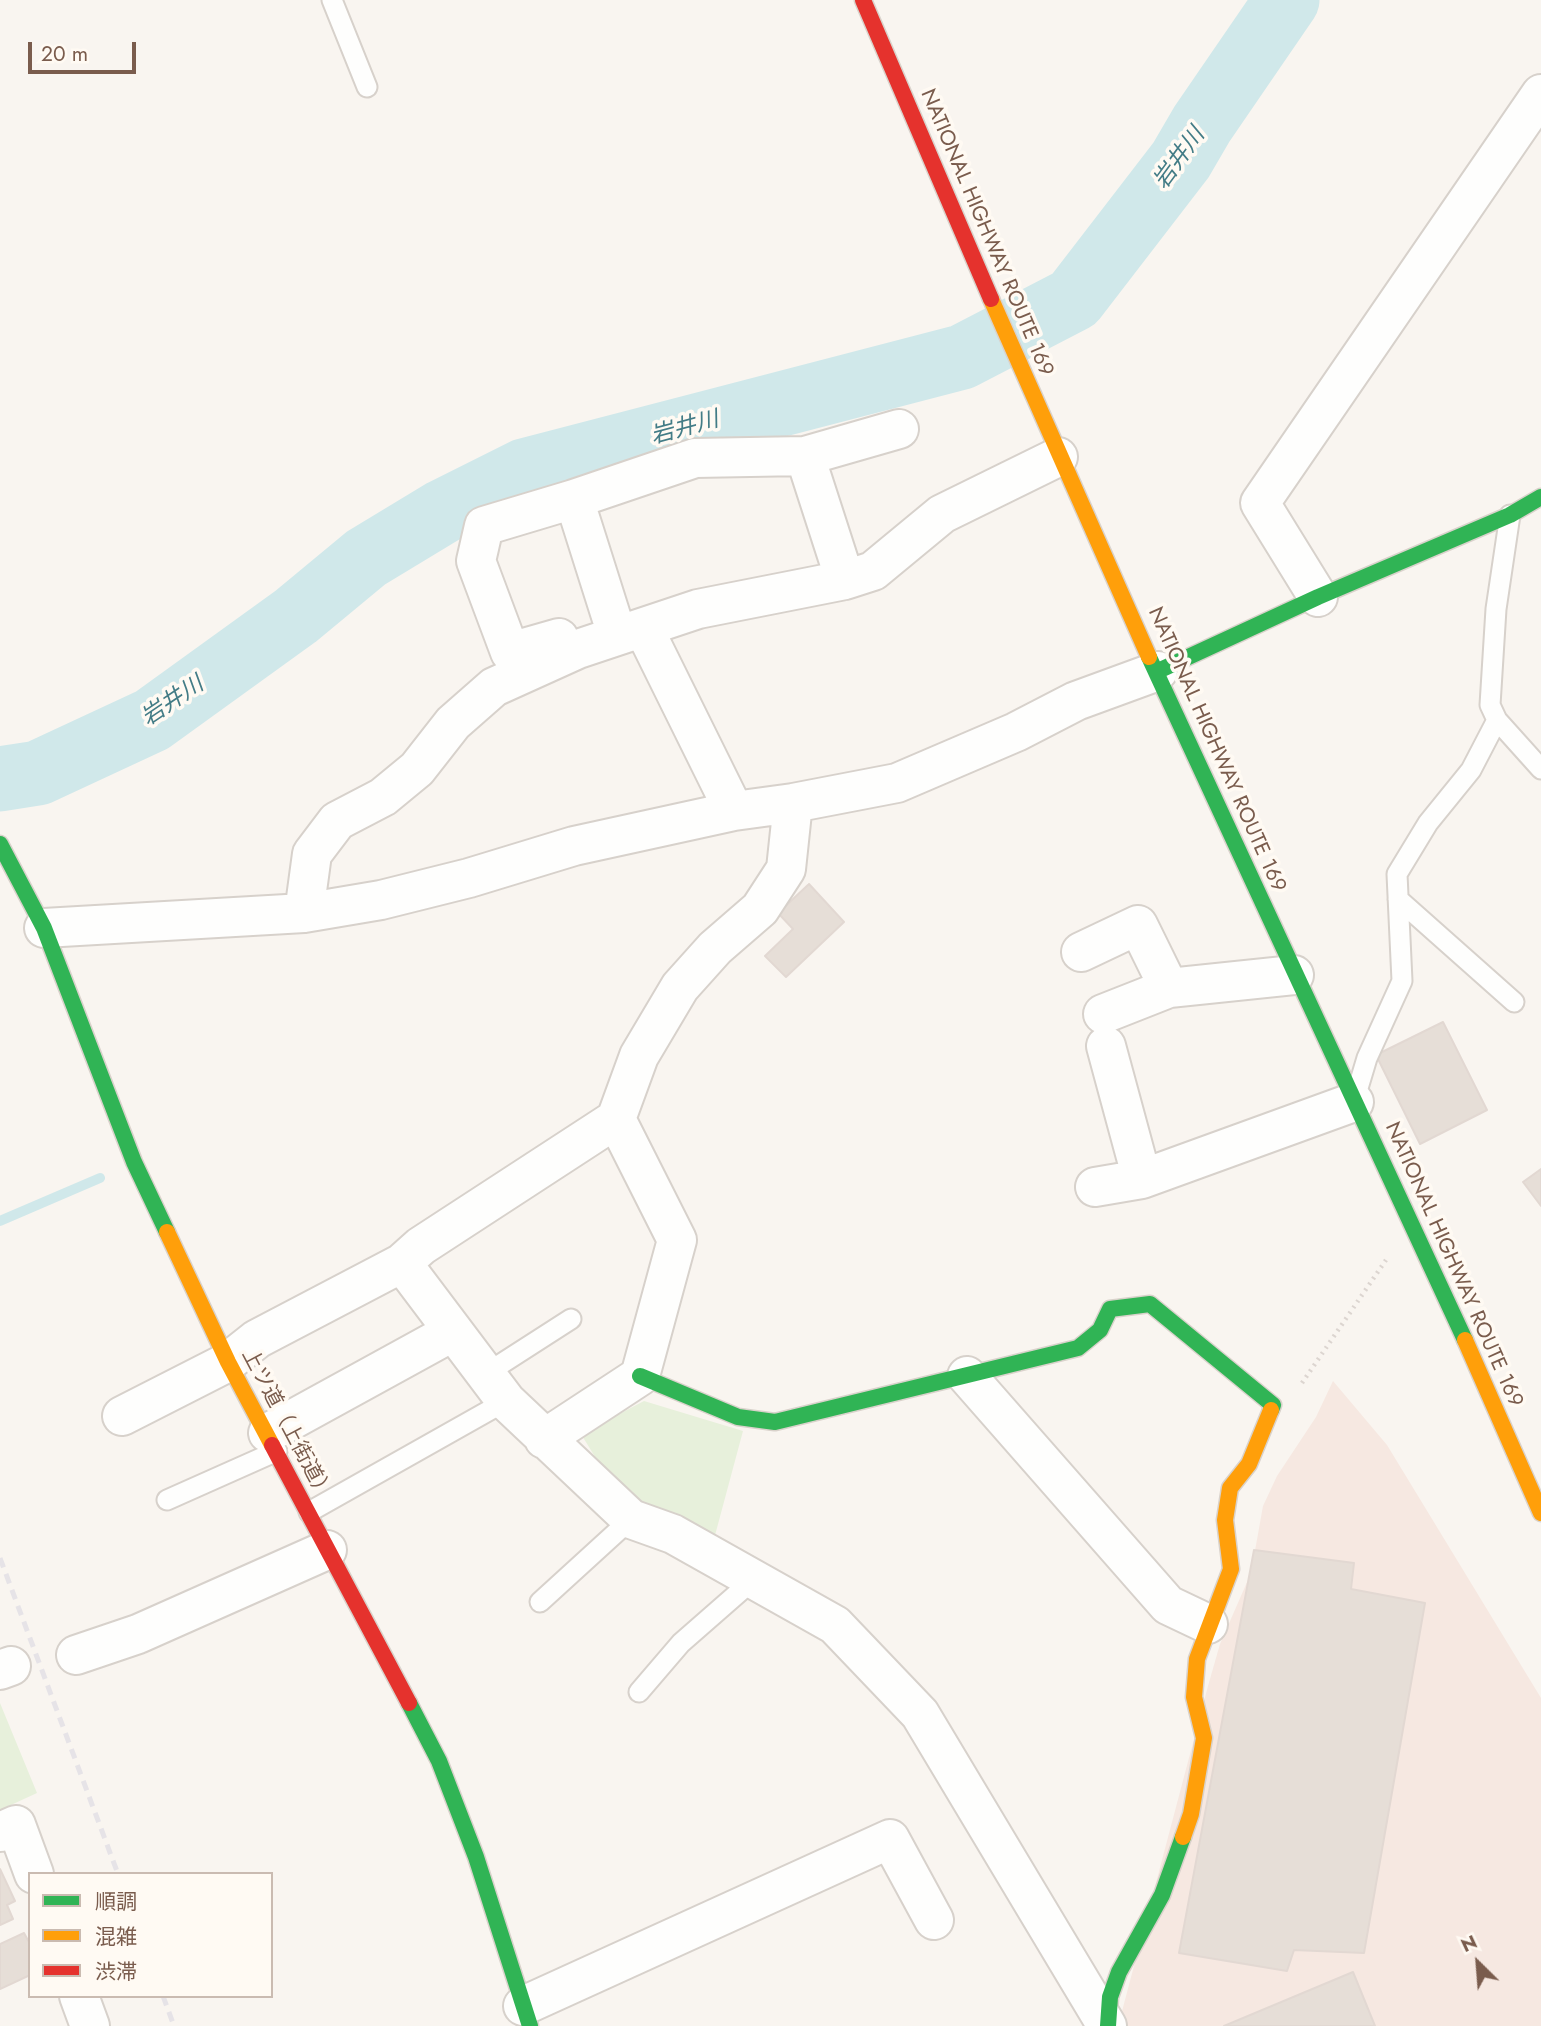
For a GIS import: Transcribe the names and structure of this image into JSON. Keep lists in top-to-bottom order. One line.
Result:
{"streets":{"main road":["NATIONAL HIGHWAY ROUTE 169","上ツ道（上街道）"]},"water":["岩井川"],"legend":["順調","混雑","渋滞"],"scale_bar":"20 m","north":"top left"}
